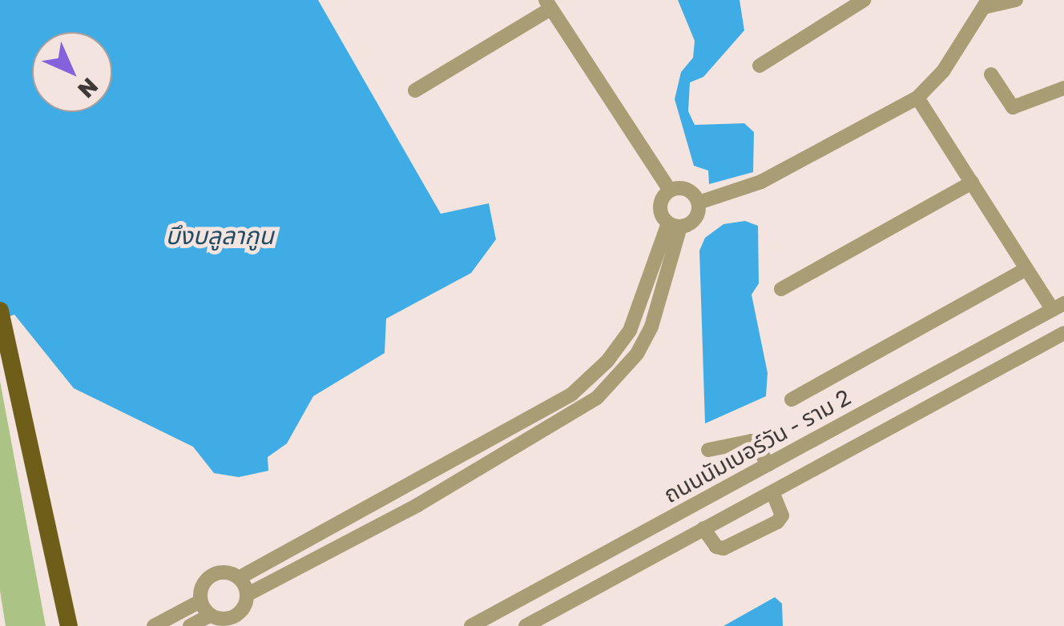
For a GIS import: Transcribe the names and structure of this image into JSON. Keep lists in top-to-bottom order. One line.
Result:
{"streets":{"street":["ถนนนัมเบอร์วัน - ราม 2"]},"water":["บึงบลูลากูน"],"north":"bottom right"}
